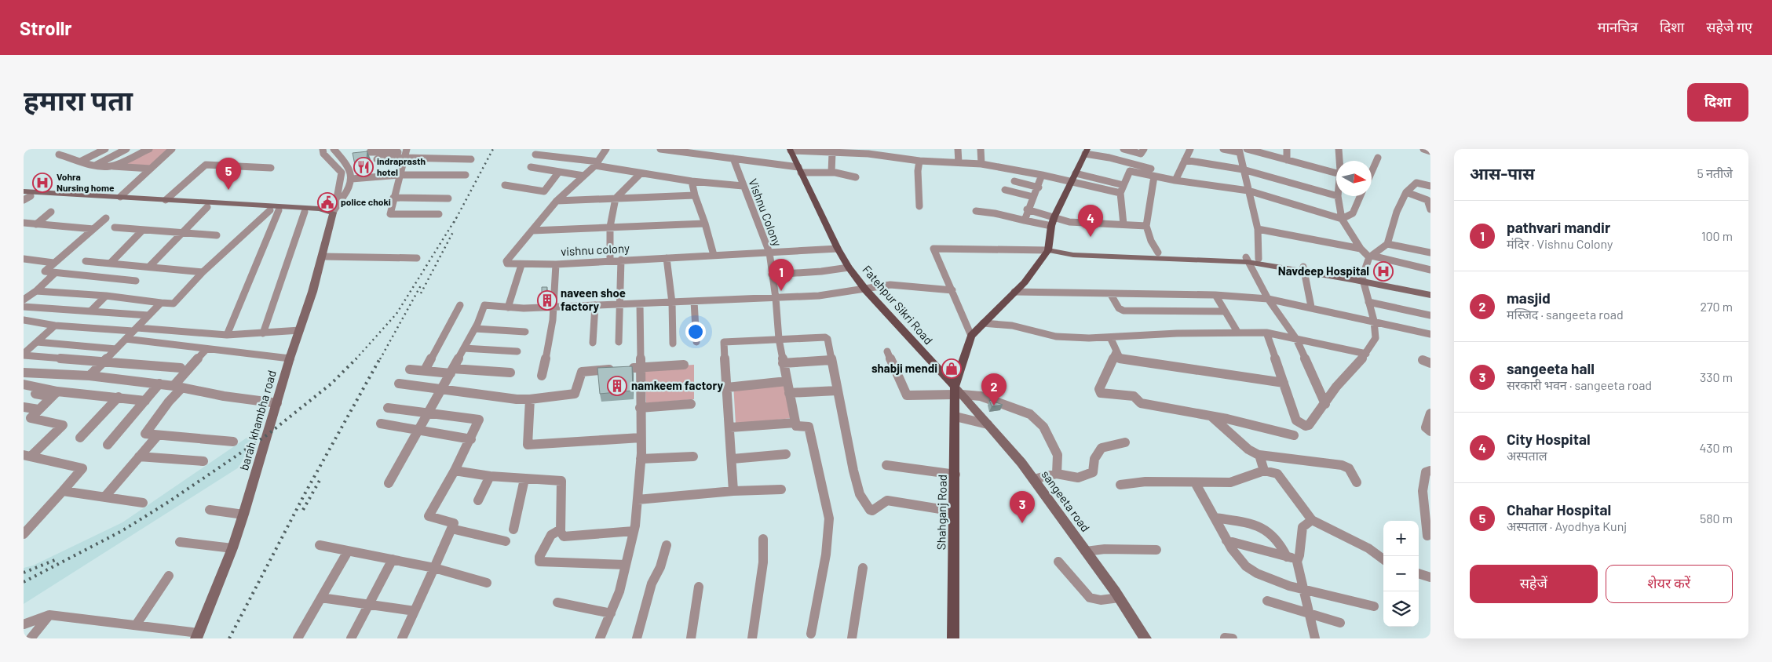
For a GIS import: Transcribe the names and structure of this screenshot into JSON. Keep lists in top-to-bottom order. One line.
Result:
{"streets":{"main road":["Fatehpur Sikri Road","Shahganj Road"],"street":["Vishnu Colony","vishnu colony","barah khambha road","sangeeta road"]},"crossings":[["Vishnu Colony","vishnu colony"],["vishnu colony","Fatehpur Sikri Road"],["Fatehpur Sikri Road","sangeeta road"],["Fatehpur Sikri Road","Shahganj Road"],["sangeeta road","Shahganj Road"]],"places":{"restaurant":["indraprasth hotel"],"hospital":["Vohra Nursing home","Navdeep Hospital"],"public building":["police choki"],"building":["naveen shoe factory","namkeem factory"],"shop":["shabji mendi"]},"north":"right","page":{"header":"Strollr","nav":["मानचित्र","दिशा","सहेजे गए"],"title":"हमारा पता","buttons":["दिशा",["सहेजें","शेयर करें"]],"heading":["आस-पास","5 नतीजे"],"pins":["5","4","1","2","3"],"list":[{"mark":"1","name":"pathvari mandir","note":"मंदिर · Vishnu Colony","value":"100 m"},{"mark":"2","name":"masjid","note":"मस्जिद · sangeeta road","value":"270 m"},{"mark":"3","name":"sangeeta hall","note":"सरकारी भवन · sangeeta road","value":"330 m"},{"mark":"4","name":"City Hospital","note":"अस्पताल","value":"430 m"},{"mark":"5","name":"Chahar Hospital","note":"अस्पताल · Ayodhya Kunj","value":"580 m"}],"map_buttons":["+","−"]}}
